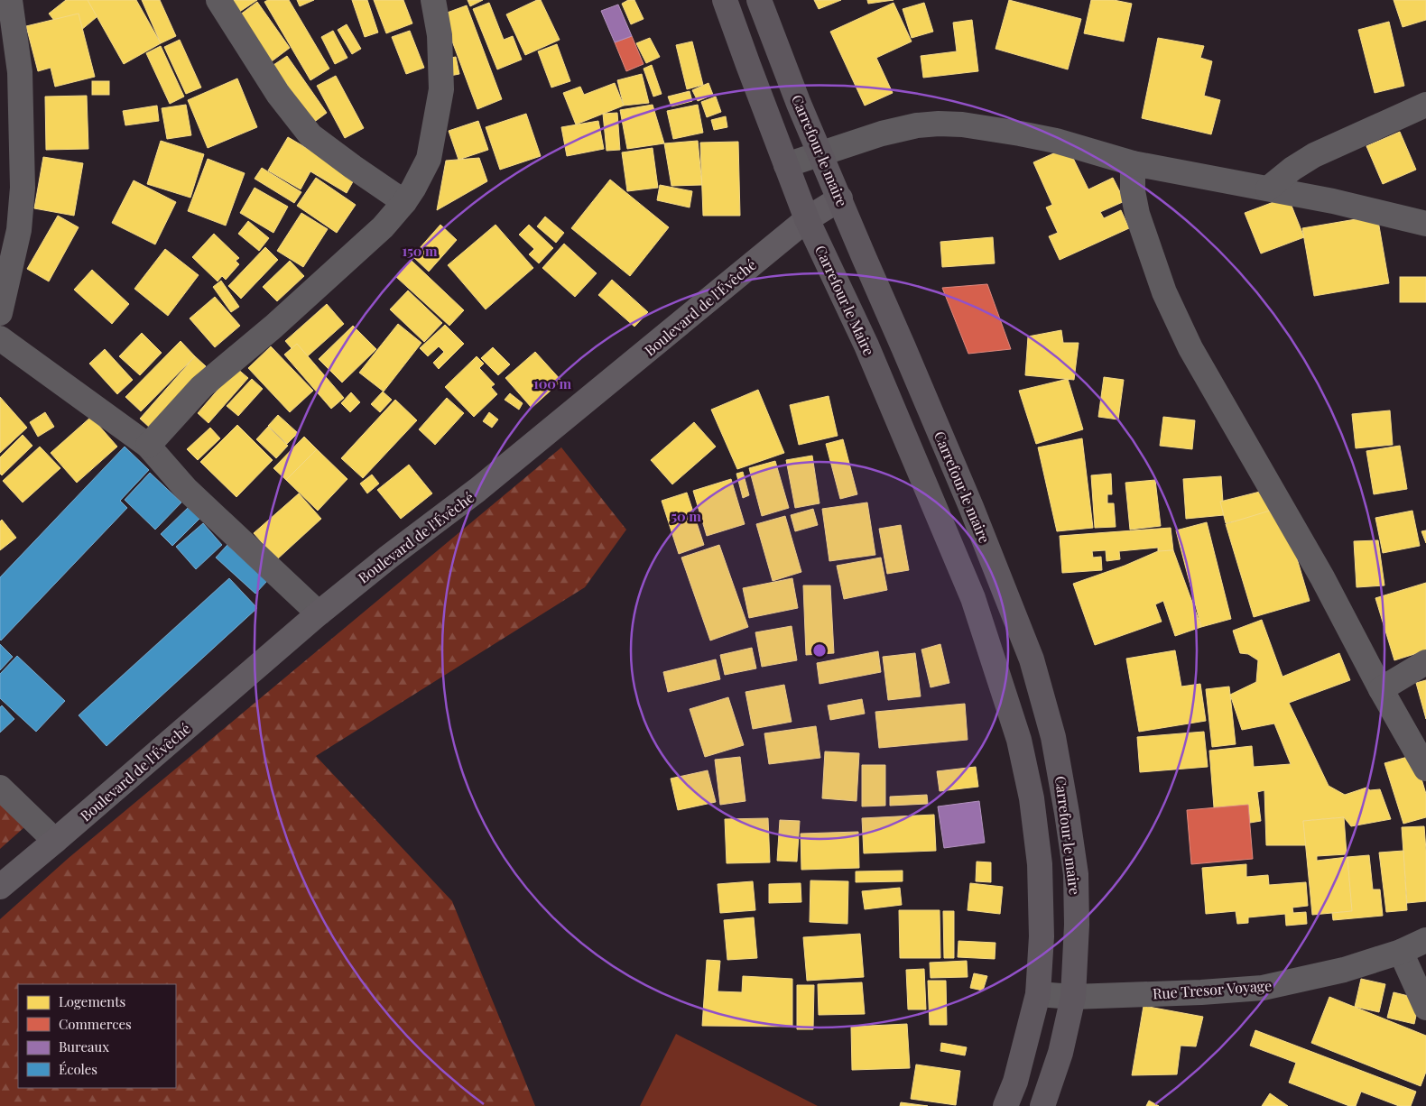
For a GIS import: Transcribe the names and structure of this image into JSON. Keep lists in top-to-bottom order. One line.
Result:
{"streets":{"highway":["Carrefour le maire","Carrefour le Maire"],"main road":["Boulevard de l'Évêché"],"street":["Rue Tresor Voyage"]},"crossings":[["Carrefour le maire","Boulevard de l'Évêché"],["Carrefour le maire","Rue Tresor Voyage"],["Carrefour le Maire","Boulevard de l'Évêché"],["Carrefour le Maire","Rue Tresor Voyage"]],"legend":["Logements","Commerces","Bureaux","Écoles"],"rings":["150 m","100 m","50 m"]}
